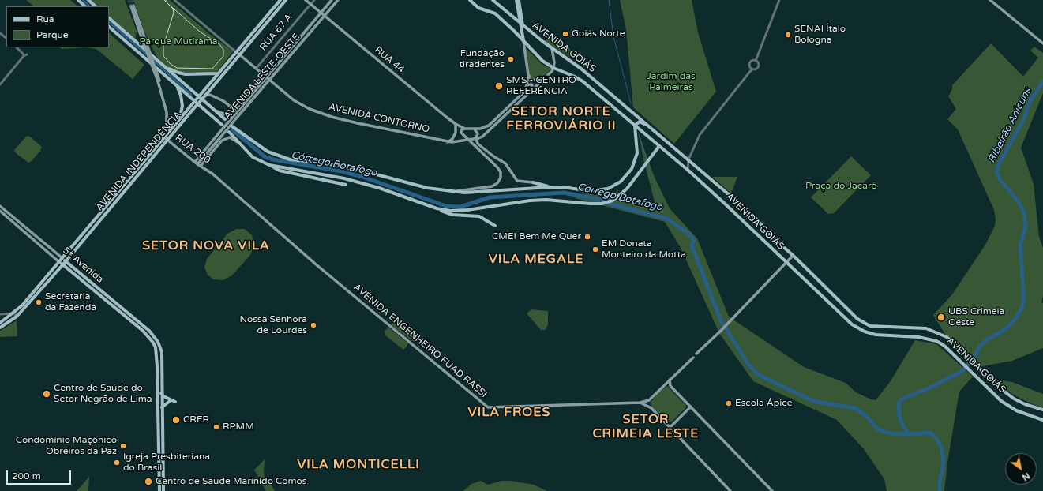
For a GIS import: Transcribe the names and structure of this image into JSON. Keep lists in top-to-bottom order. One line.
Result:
{"streets":{"main road":["AVENIDA GOIÁS","RUA 44","AVENIDA LESTE-OESTE","AVENIDA CONTORNO","RUA 200","AVENIDA INDEPENDÊNCIA","5ª Avenida","AVENIDA ENGENHEIRO FUAD RASSI"],"street":["RUA 67 A"]},"crossings":[["RUA 67 A","RUA 44"],["RUA 67 A","AVENIDA CONTORNO"],["RUA 44","AVENIDA LESTE-OESTE"],["AVENIDA LESTE-OESTE","AVENIDA CONTORNO"],["AVENIDA LESTE-OESTE","RUA 200"],["AVENIDA CONTORNO","AVENIDA INDEPENDÊNCIA"],["RUA 200","AVENIDA INDEPENDÊNCIA"],["RUA 200","AVENIDA ENGENHEIRO FUAD RASSI"],["AVENIDA INDEPENDÊNCIA","5ª Avenida"]],"districts":["SETOR NORTE FERROVIÁRIO II","SETOR NOVA VILA","VILA MEGALE","VILA FROES","SETOR CRIMEIA LESTE","VILA MONTICELLI"],"water":["Ribeirão Anicuns","Córrego Botafogo"],"parks":["Parque Mutirama","Jardim das Palmeiras","Praça do Jacaré"],"places":["Goiás Norte","SENAI Ítalo Bologna","Fundação tiradentes","SMS - CENTRO REFERÊNCIA","CMEI Bem Me Quer","EM Donata Monteiro da Motta","Secretaria da Fazenda","UBS Crimeia Oeste","Nossa Senhora de Lourdes","Centro de Saúde do Setor Negrão de Lima","Escola Ápice","CRER","RPMM","Condomínio Maçônico Obreiros da Paz","Igreja Presbiteriana do Brasil","Centro de Saude Marinido Comos"],"legend":["Rua","Parque"],"scale_bar":"200 m","north":"bottom right"}
